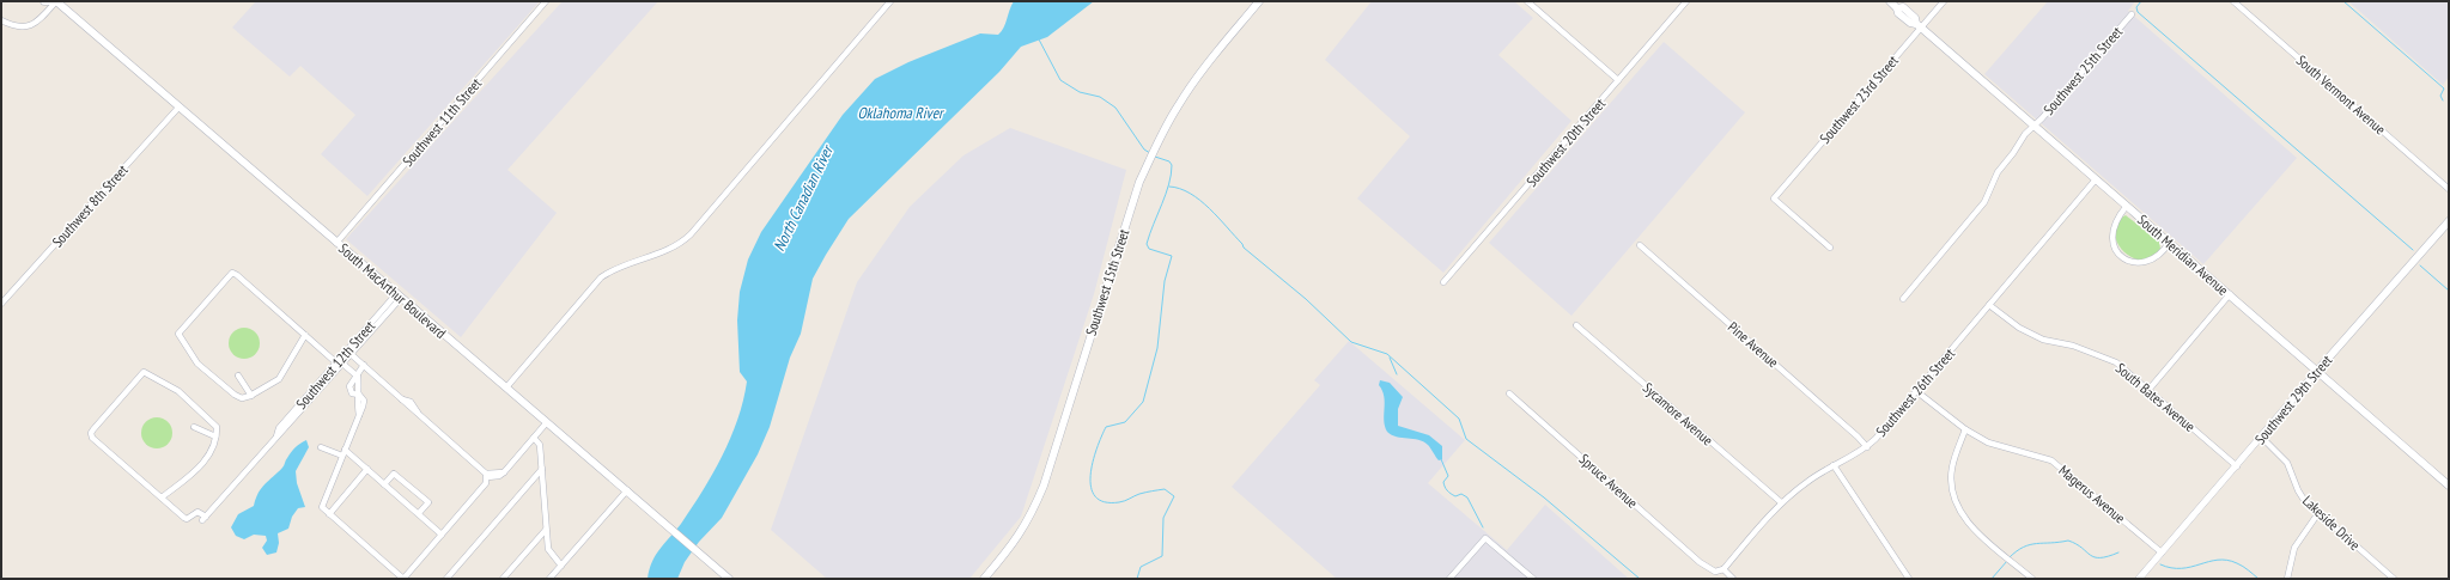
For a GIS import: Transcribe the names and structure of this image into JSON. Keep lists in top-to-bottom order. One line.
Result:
{"streets":{"main road":["South Meridian Avenue","Southwest 15th Street","South MacArthur Boulevard","Southwest 29th Street"],"street":["Southwest 25th Street","South Vermont Avenue","Southwest 23rd Street","Southwest 11th Street","Southwest 20th Street","Southwest 8th Street","Pine Avenue","Southwest 12th Street","Southwest 26th Street","South Bates Avenue","Sycamore Avenue","Spruce Avenue","Magerus Avenue","Lakeside Drive"]},"crossings":[["Southwest 25th Street","South Meridian Avenue"],["Southwest 23rd Street","South Meridian Avenue"],["Southwest 11th Street","South MacArthur Boulevard"],["Southwest 8th Street","South MacArthur Boulevard"],["South Meridian Avenue","Southwest 26th Street"],["South Meridian Avenue","Southwest 29th Street"],["South MacArthur Boulevard","Southwest 12th Street"],["Pine Avenue","Southwest 26th Street"],["Southwest 26th Street","South Bates Avenue"],["Southwest 26th Street","Sycamore Avenue"],["Southwest 26th Street","Spruce Avenue"],["Southwest 26th Street","Magerus Avenue"],["South Bates Avenue","Southwest 29th Street"],["Southwest 29th Street","Magerus Avenue"],["Southwest 29th Street","Lakeside Drive"]],"water":["Oklahoma River","North Canadian River"]}
